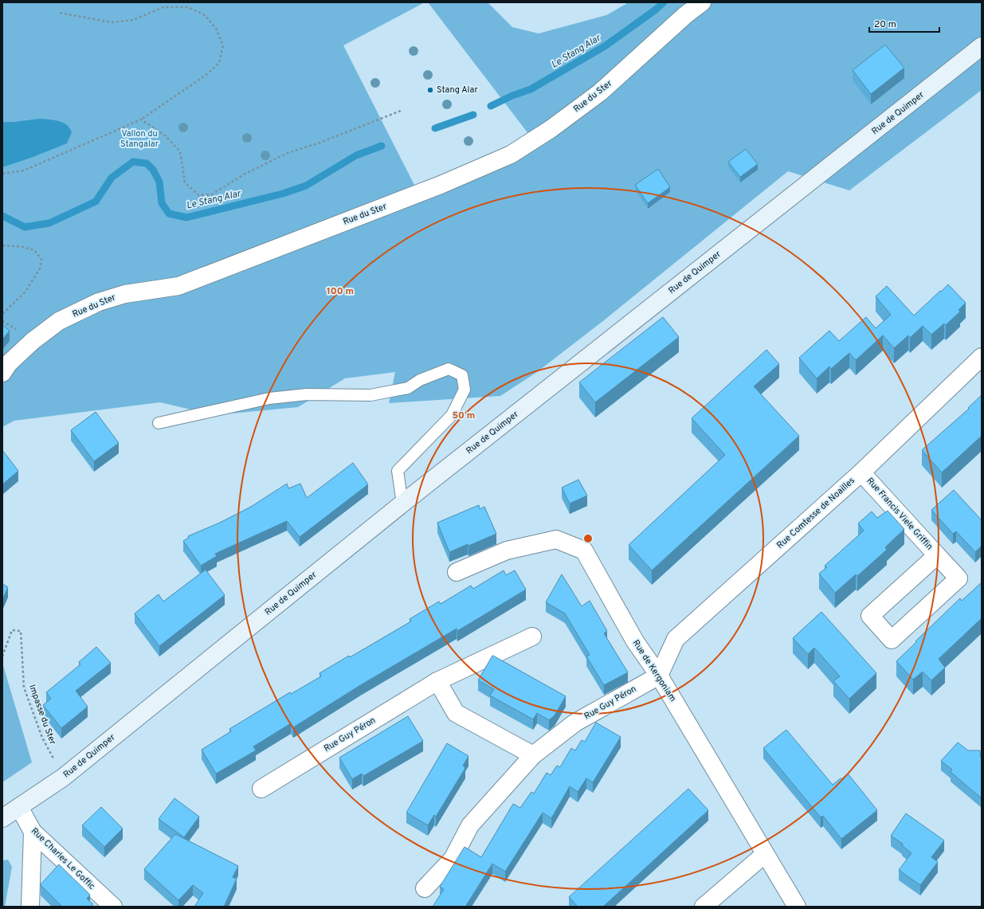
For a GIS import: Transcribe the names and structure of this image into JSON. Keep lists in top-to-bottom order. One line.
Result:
{"streets":{"main road":["Rue de Quimper"],"street":["Rue du Ster","Rue Comtesse de Noailles","Rue Francis Viele Griffin","Rue de Kergoniam","Rue Guy Péron","Rue Charles Le Goffic"],"path":["Impasse du Ster"]},"crossings":[["Rue de Quimper","Impasse du Ster"],["Rue de Quimper","Rue Charles Le Goffic"],["Rue Comtesse de Noailles","Rue Francis Viele Griffin"],["Rue Comtesse de Noailles","Rue de Kergoniam"],["Rue Comtesse de Noailles","Rue Guy Péron"],["Rue de Kergoniam","Rue Guy Péron"]],"water":["Le Stang Alar"],"parks":["Vallon du Stangalar"],"places":["Stang Alar"],"scale_bar":"20 m","rings":["100 m","50 m"]}
